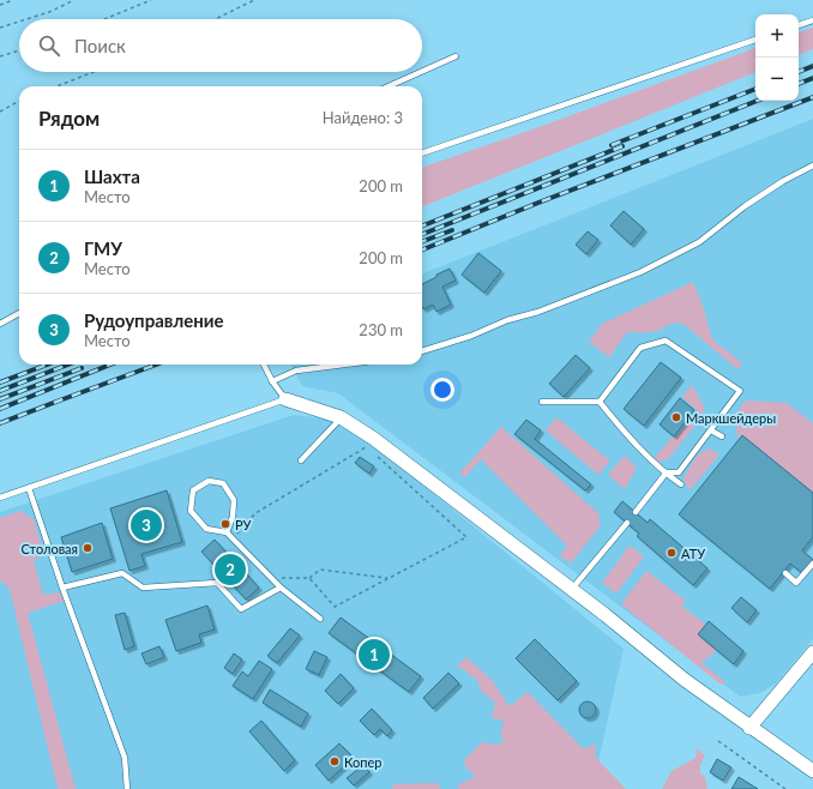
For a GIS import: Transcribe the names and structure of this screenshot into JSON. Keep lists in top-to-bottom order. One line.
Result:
{"places":["Маркшейдеры","РУ","Столовая","АТУ","Копер"],"page":{"map_buttons":["+","−"],"search":"Поиск","heading":["Рядом","Найдено: 3"],"list":[{"mark":"1","name":"Шахта","note":"Место","value":"200 m"},{"mark":"2","name":"ГМУ","note":"Место","value":"200 m"},{"mark":"3","name":"Рудоуправление","note":"Место","value":"230 m"}],"pins":["3","2","1"]}}
